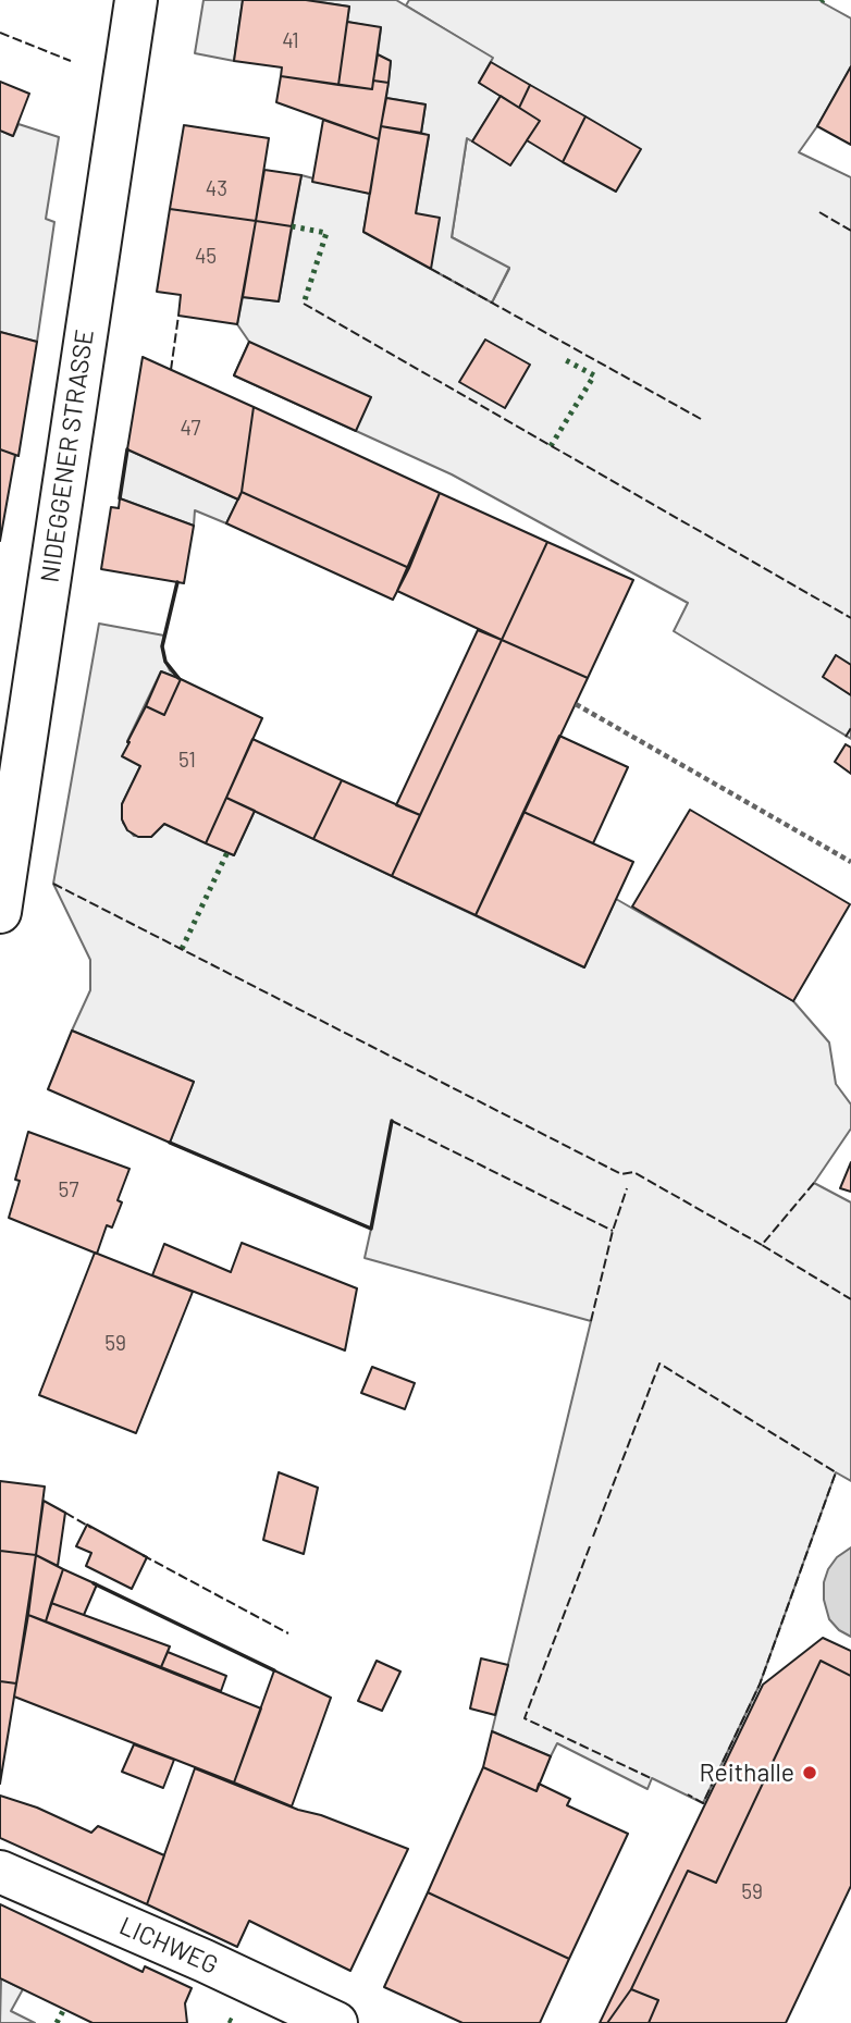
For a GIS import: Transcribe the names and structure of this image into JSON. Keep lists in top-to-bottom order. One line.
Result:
{"streets":{"street":["NIDEGGENER STRASSE","LICHWEG"]},"places":["Reithalle"],"house_numbers":["41","43","45","47","51","57","59","59"]}
